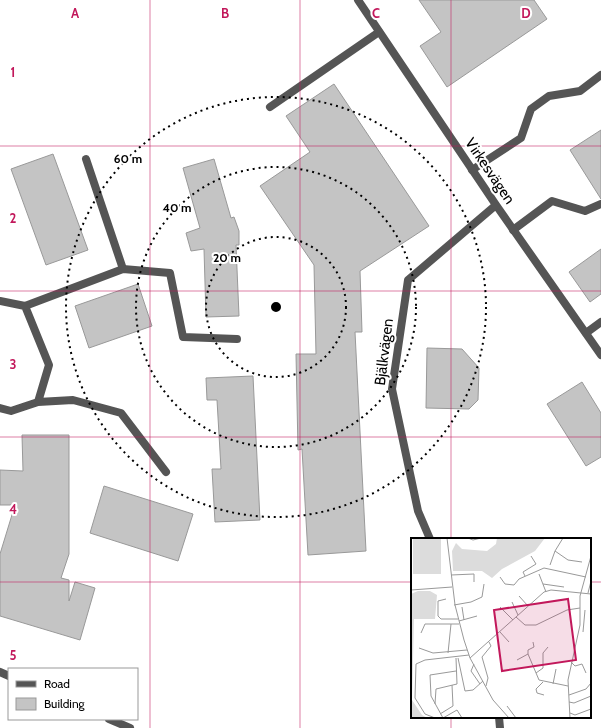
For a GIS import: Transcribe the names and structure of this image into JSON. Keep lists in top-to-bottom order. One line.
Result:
{"streets":{"street":["Virkesvägen","Bjälkvägen"]},"crossings":[["Virkesvägen","Bjälkvägen"]],"legend":["Road","Building"],"grid":{"columns":["A","B","C","D"],"rows":["1","2","3","4","5"]},"rings":["60 m","40 m","20 m"]}
